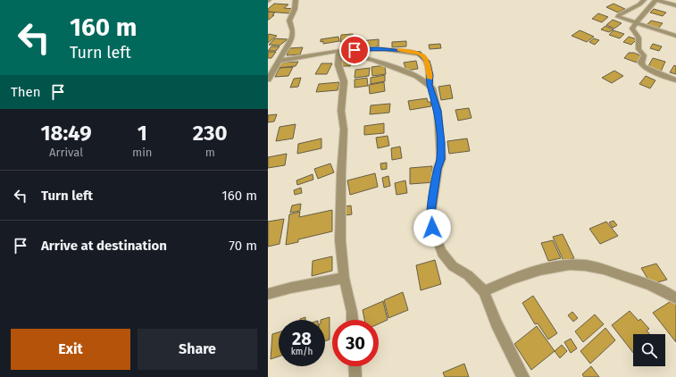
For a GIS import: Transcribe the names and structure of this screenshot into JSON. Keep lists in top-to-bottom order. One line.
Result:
{"page":{"turn":["160 m","Turn left"],"then":"Then","eta":["18:49","Arrival","1","min","230","m"],"list":[{"name":"Turn left","value":"160 m"},{"name":"Arrive at destination","value":"70 m"}],"speed":"28 km/h","limit":"30","buttons":["Exit","Share"]}}
